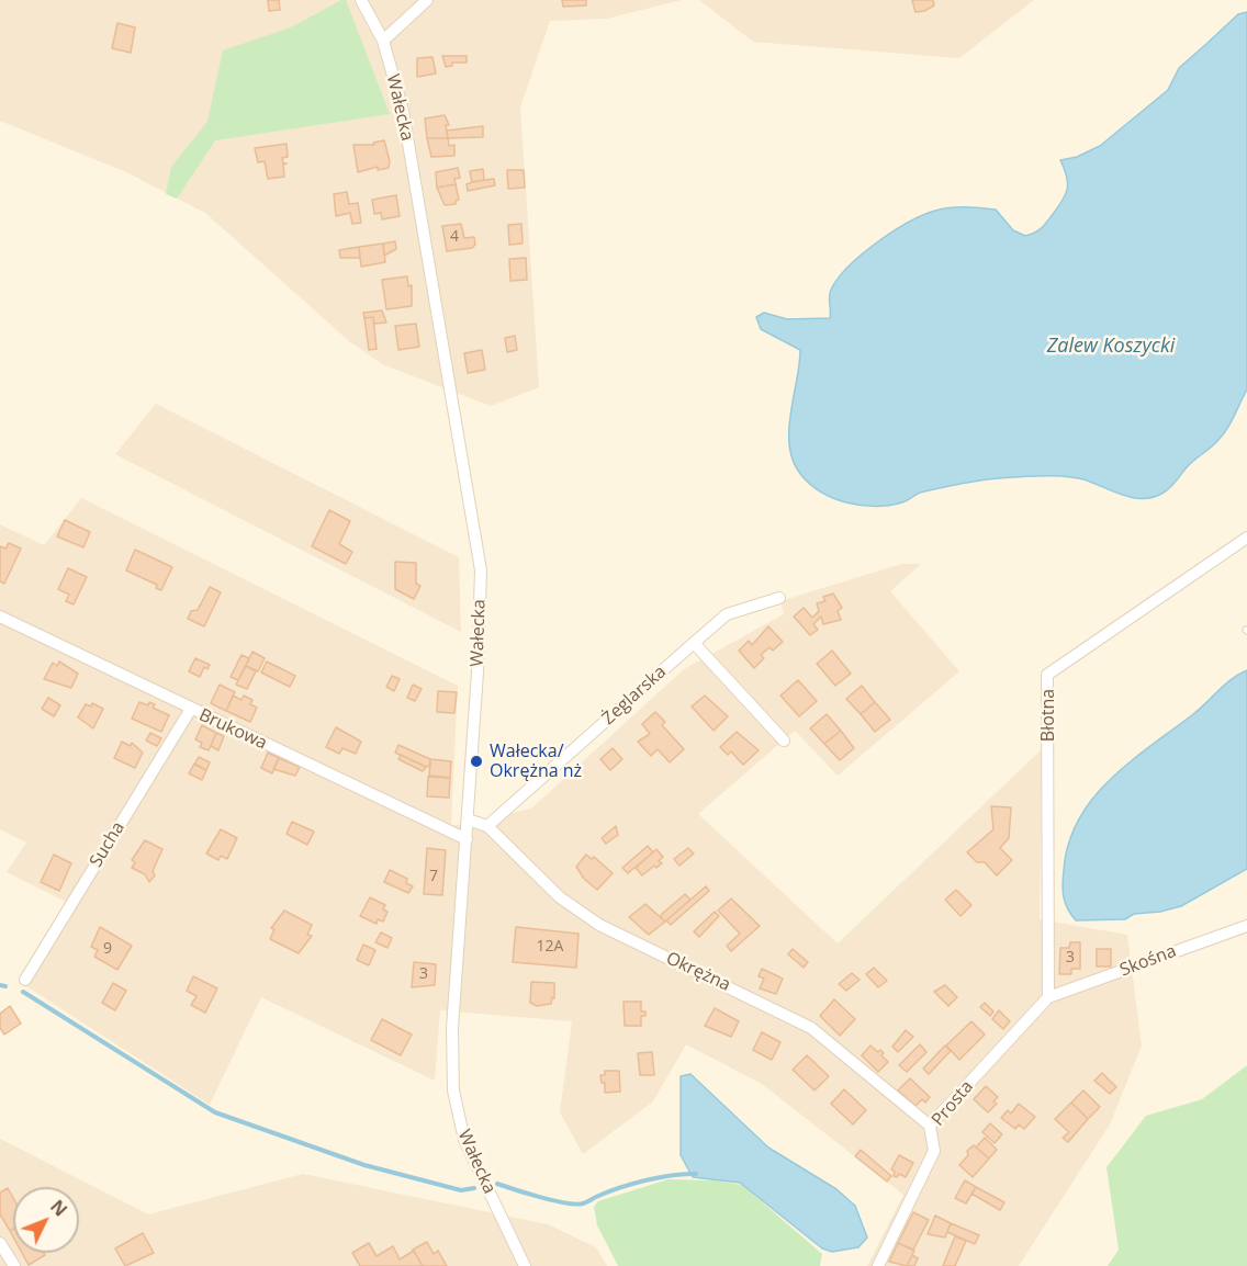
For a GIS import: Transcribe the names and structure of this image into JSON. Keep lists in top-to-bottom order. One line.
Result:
{"streets":{"street":["Wałecka","Żeglarska","Błotna","Brukowa","Sucha","Skośna","Okrężna","Prosta"]},"crossings":[["Wałecka","Brukowa"],["Wałecka","Okrężna"],["Żeglarska","Okrężna"],["Błotna","Skośna"],["Błotna","Prosta"],["Brukowa","Sucha"],["Skośna","Prosta"],["Okrężna","Prosta"]],"water":["Zalew Koszycki"],"places":["Wałecka/ Okrężna nż"],"house_numbers":["4","7","12A","9","3","3"],"north":"top right"}
